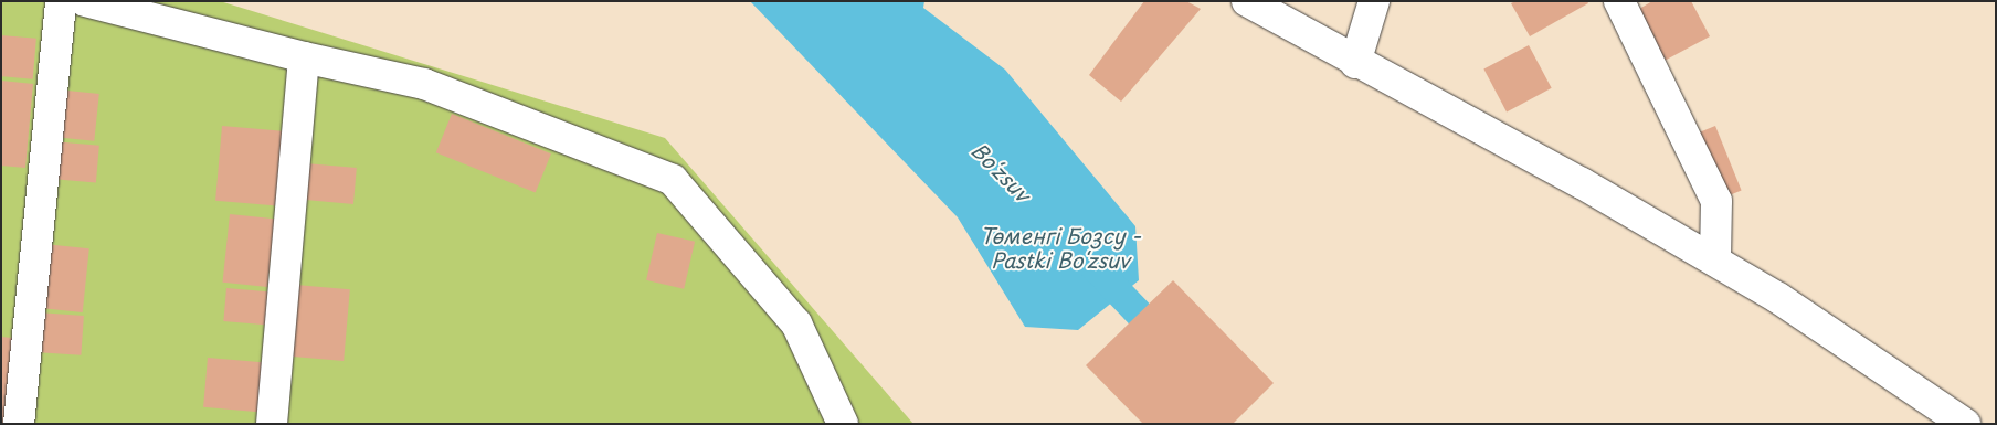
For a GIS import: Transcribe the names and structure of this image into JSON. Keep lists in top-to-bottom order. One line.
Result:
{"water":["Boʻzsuv","Төменгі Бозсу - Pastki Boʻzsuv"]}
